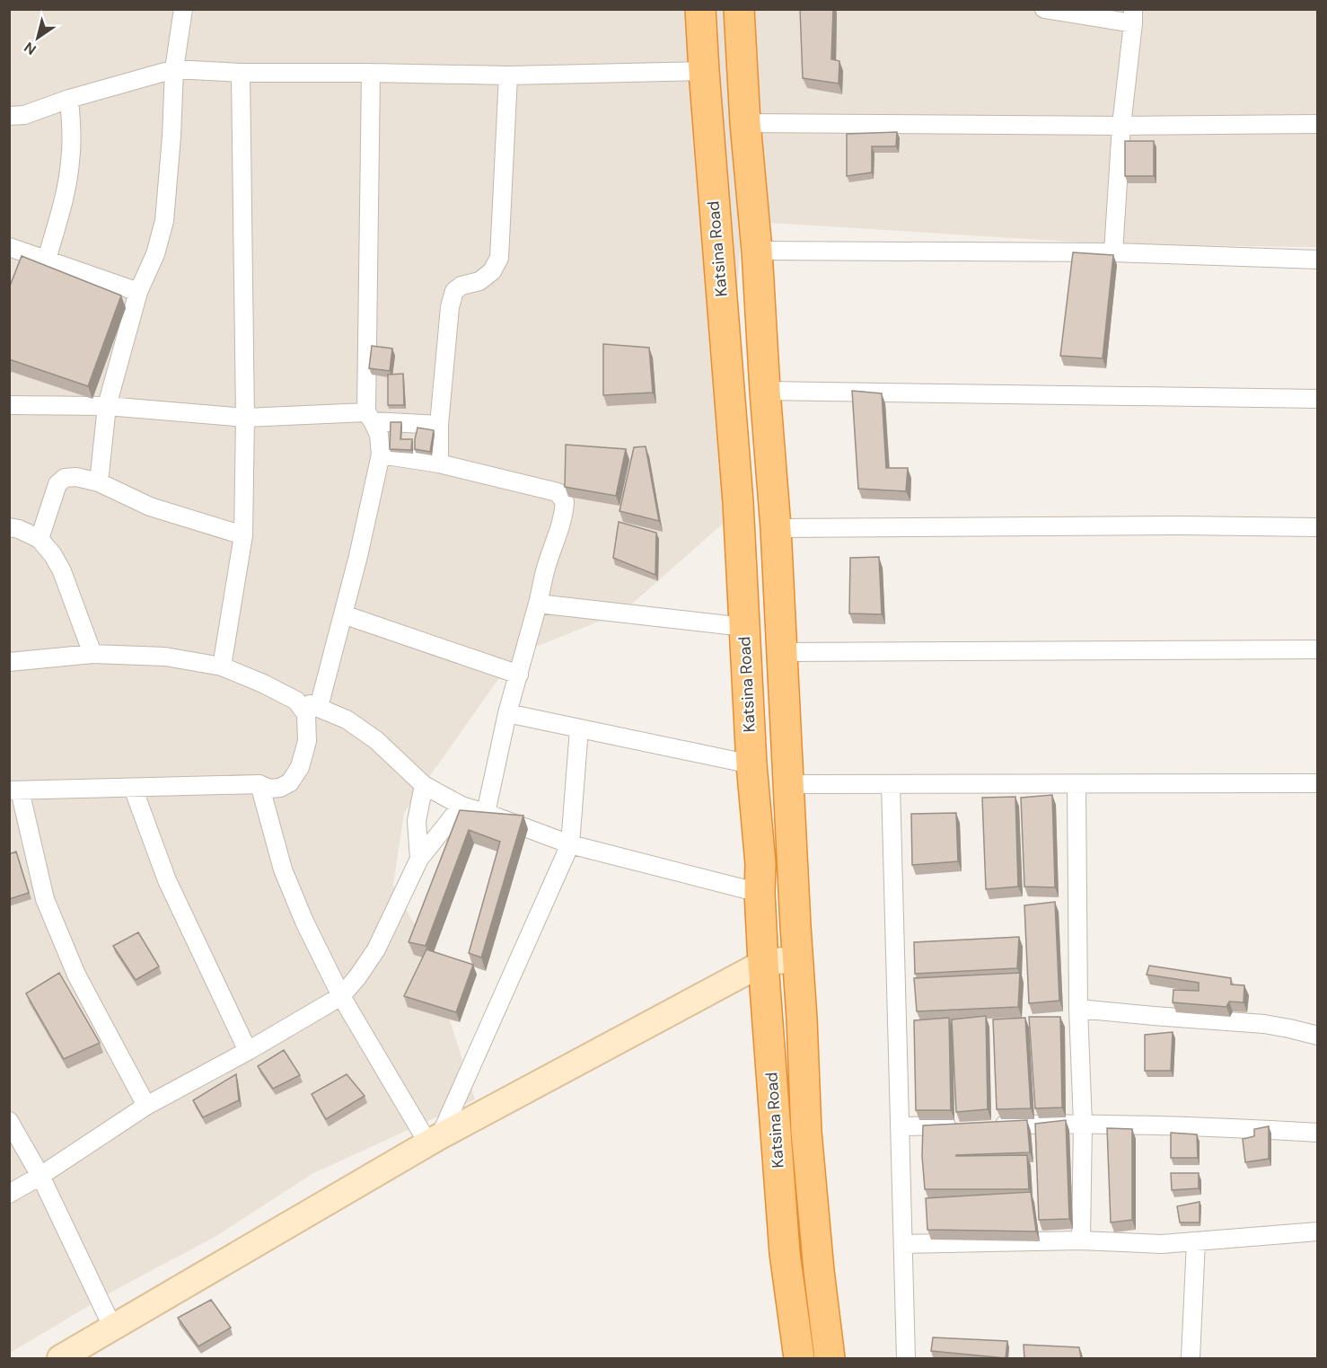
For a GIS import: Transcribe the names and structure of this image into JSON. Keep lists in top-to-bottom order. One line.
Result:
{"streets":{"highway":["Katsina Road"]},"north":"bottom left"}
